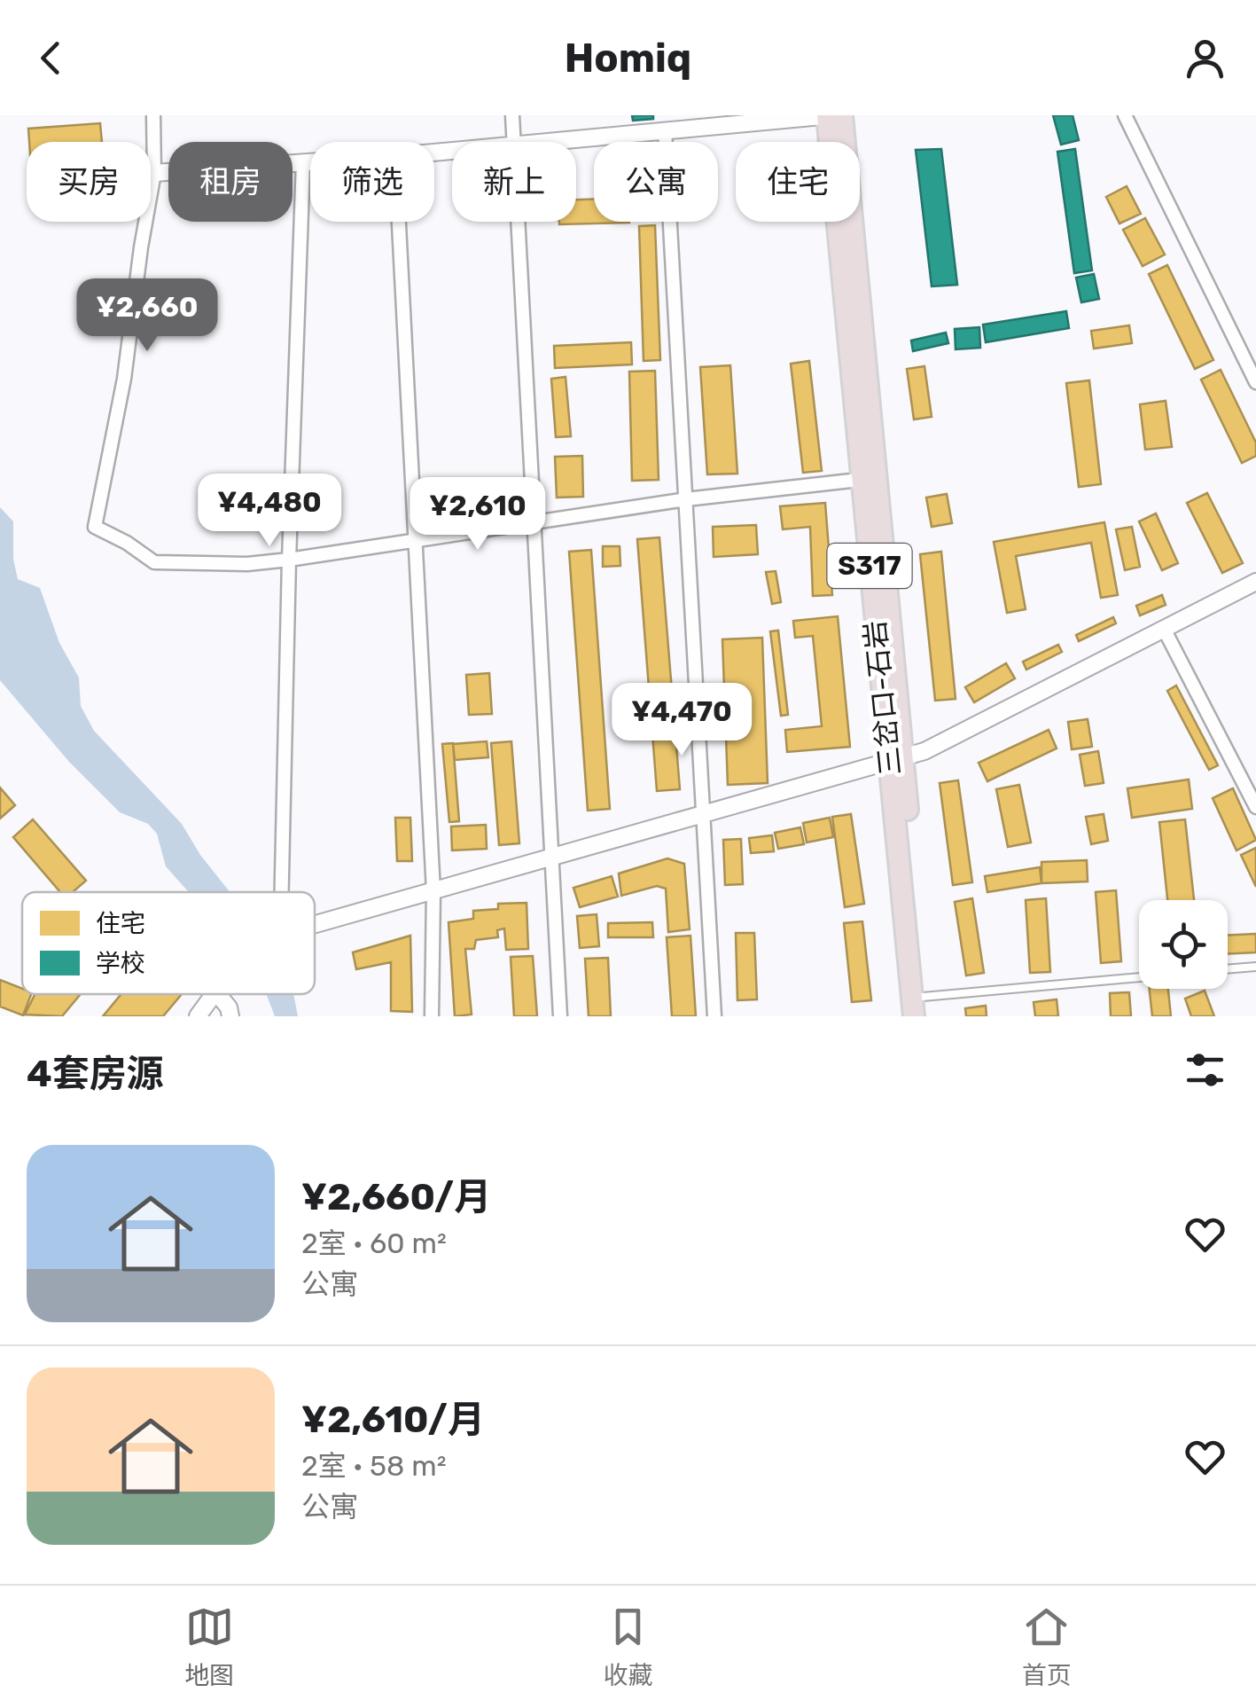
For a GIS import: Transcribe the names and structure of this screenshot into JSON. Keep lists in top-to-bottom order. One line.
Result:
{"streets":{"highway":["S317","三岔口-石岩"]},"legend":["住宅","学校"],"page":{"header":"Homiq","chip":["买房","租房","筛选","新上","公寓","住宅"],"price":["¥2,660","¥4,480","¥2,610","¥4,470"],"heading":"4套房源","list":[{"name":"¥2,660/月","note":"2室 · 60 m² · 公寓"},{"name":"¥2,610/月","note":"2室 · 58 m² · 公寓"}],"tabs":["地图","收藏","首页"]}}
